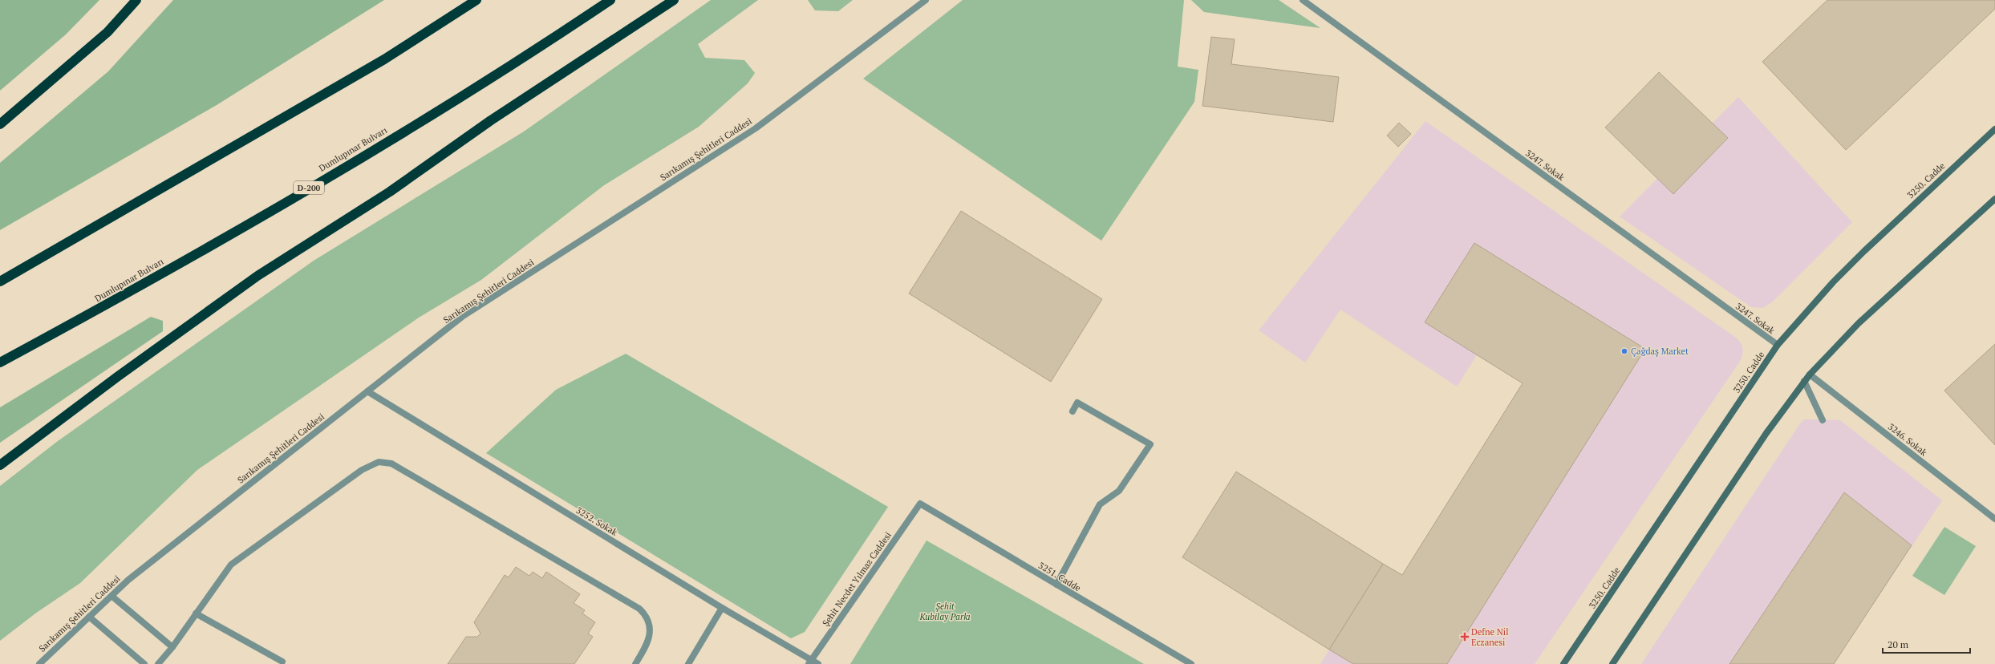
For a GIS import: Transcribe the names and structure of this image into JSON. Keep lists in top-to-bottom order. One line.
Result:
{"streets":{"highway":["Dumlupınar Bulvarı","D-200"],"street":["Sarıkamış Şehitleri Caddesi","3247. Sokak","3250. Cadde","3246. Sokak","3252. Sokak","3251. Cadde","Şehit Necdet Yılmaz Caddesi"]},"crossings":[["Sarıkamış Şehitleri Caddesi","3252. Sokak"],["3247. Sokak","3250. Cadde"],["3252. Sokak","Şehit Necdet Yılmaz Caddesi"],["3251. Cadde","Şehit Necdet Yılmaz Caddesi"]],"parks":["Şehit Kubilay Parkı"],"places":{"other":["Çağdaş Market"],"health":["Defne Nil Eczanesi"]},"scale_bar":"20 m"}
